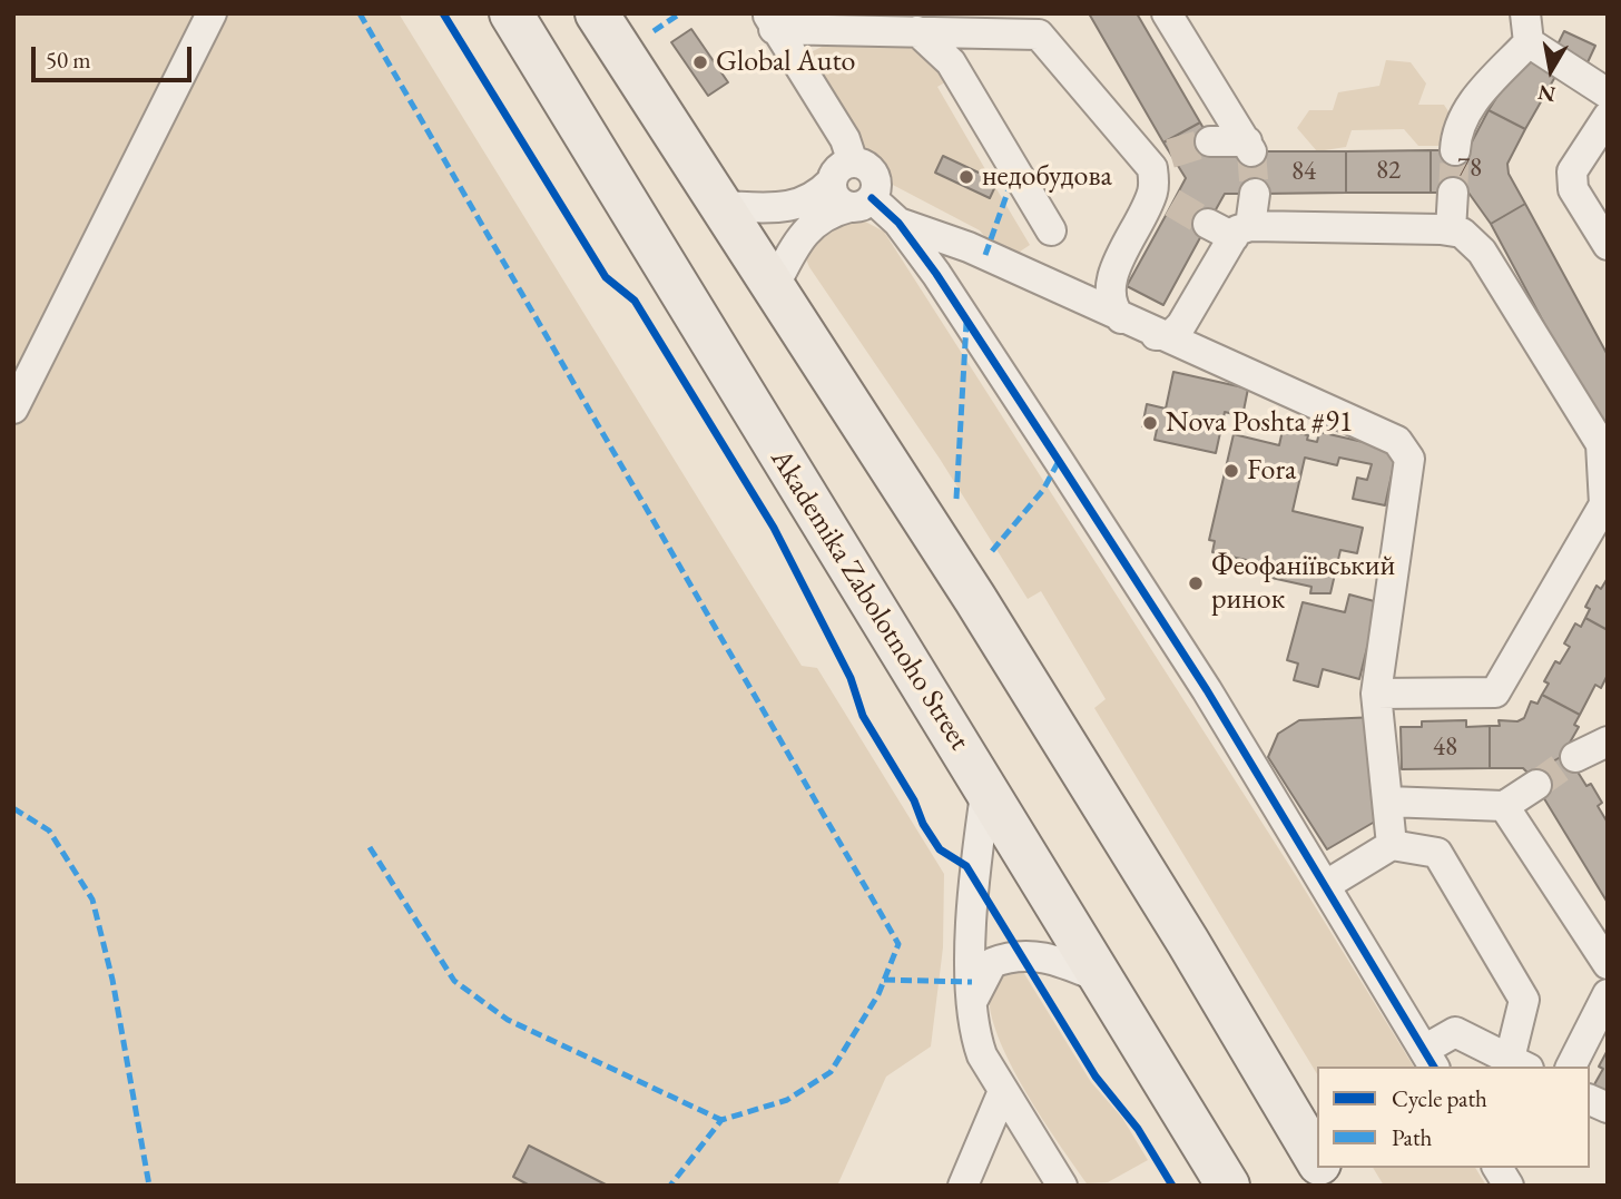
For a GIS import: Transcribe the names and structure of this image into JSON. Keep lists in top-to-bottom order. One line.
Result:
{"streets":{"highway":["Akademika Zabolotnoho Street"]},"places":["Global Auto","недобудова","Nova Poshta #91","Fora","Феофаніївський ринок"],"house_numbers":["78","82","84","48"],"legend":["Cycle path","Path"],"scale_bar":"50 m","north":"bottom"}
